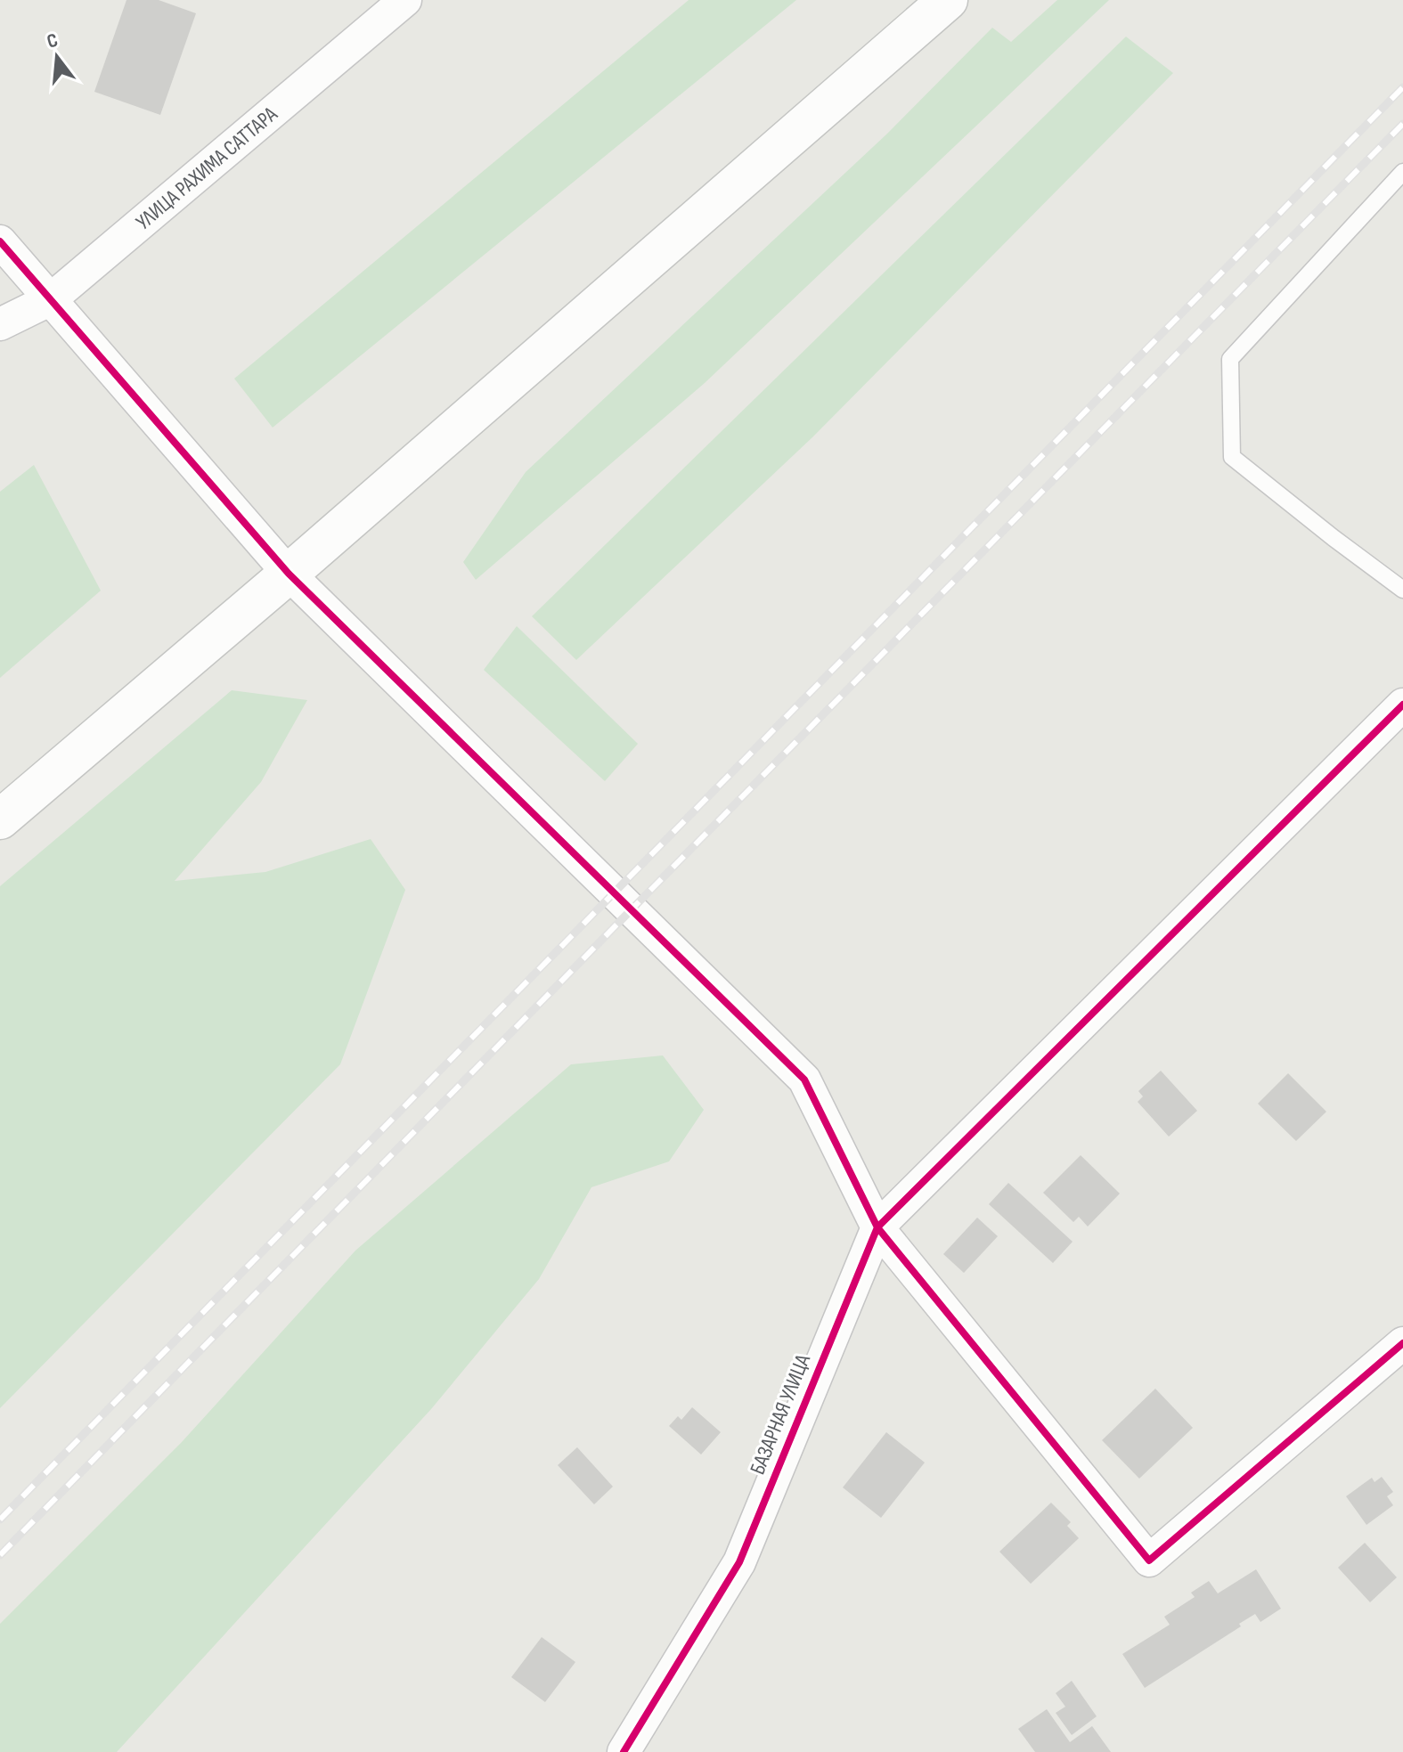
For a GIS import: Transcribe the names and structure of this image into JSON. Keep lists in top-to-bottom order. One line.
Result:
{"streets":{"street":["УЛИЦА РАХИМА САТТАРА","БАЗАРНАЯ УЛИЦА"]},"north":"top"}
